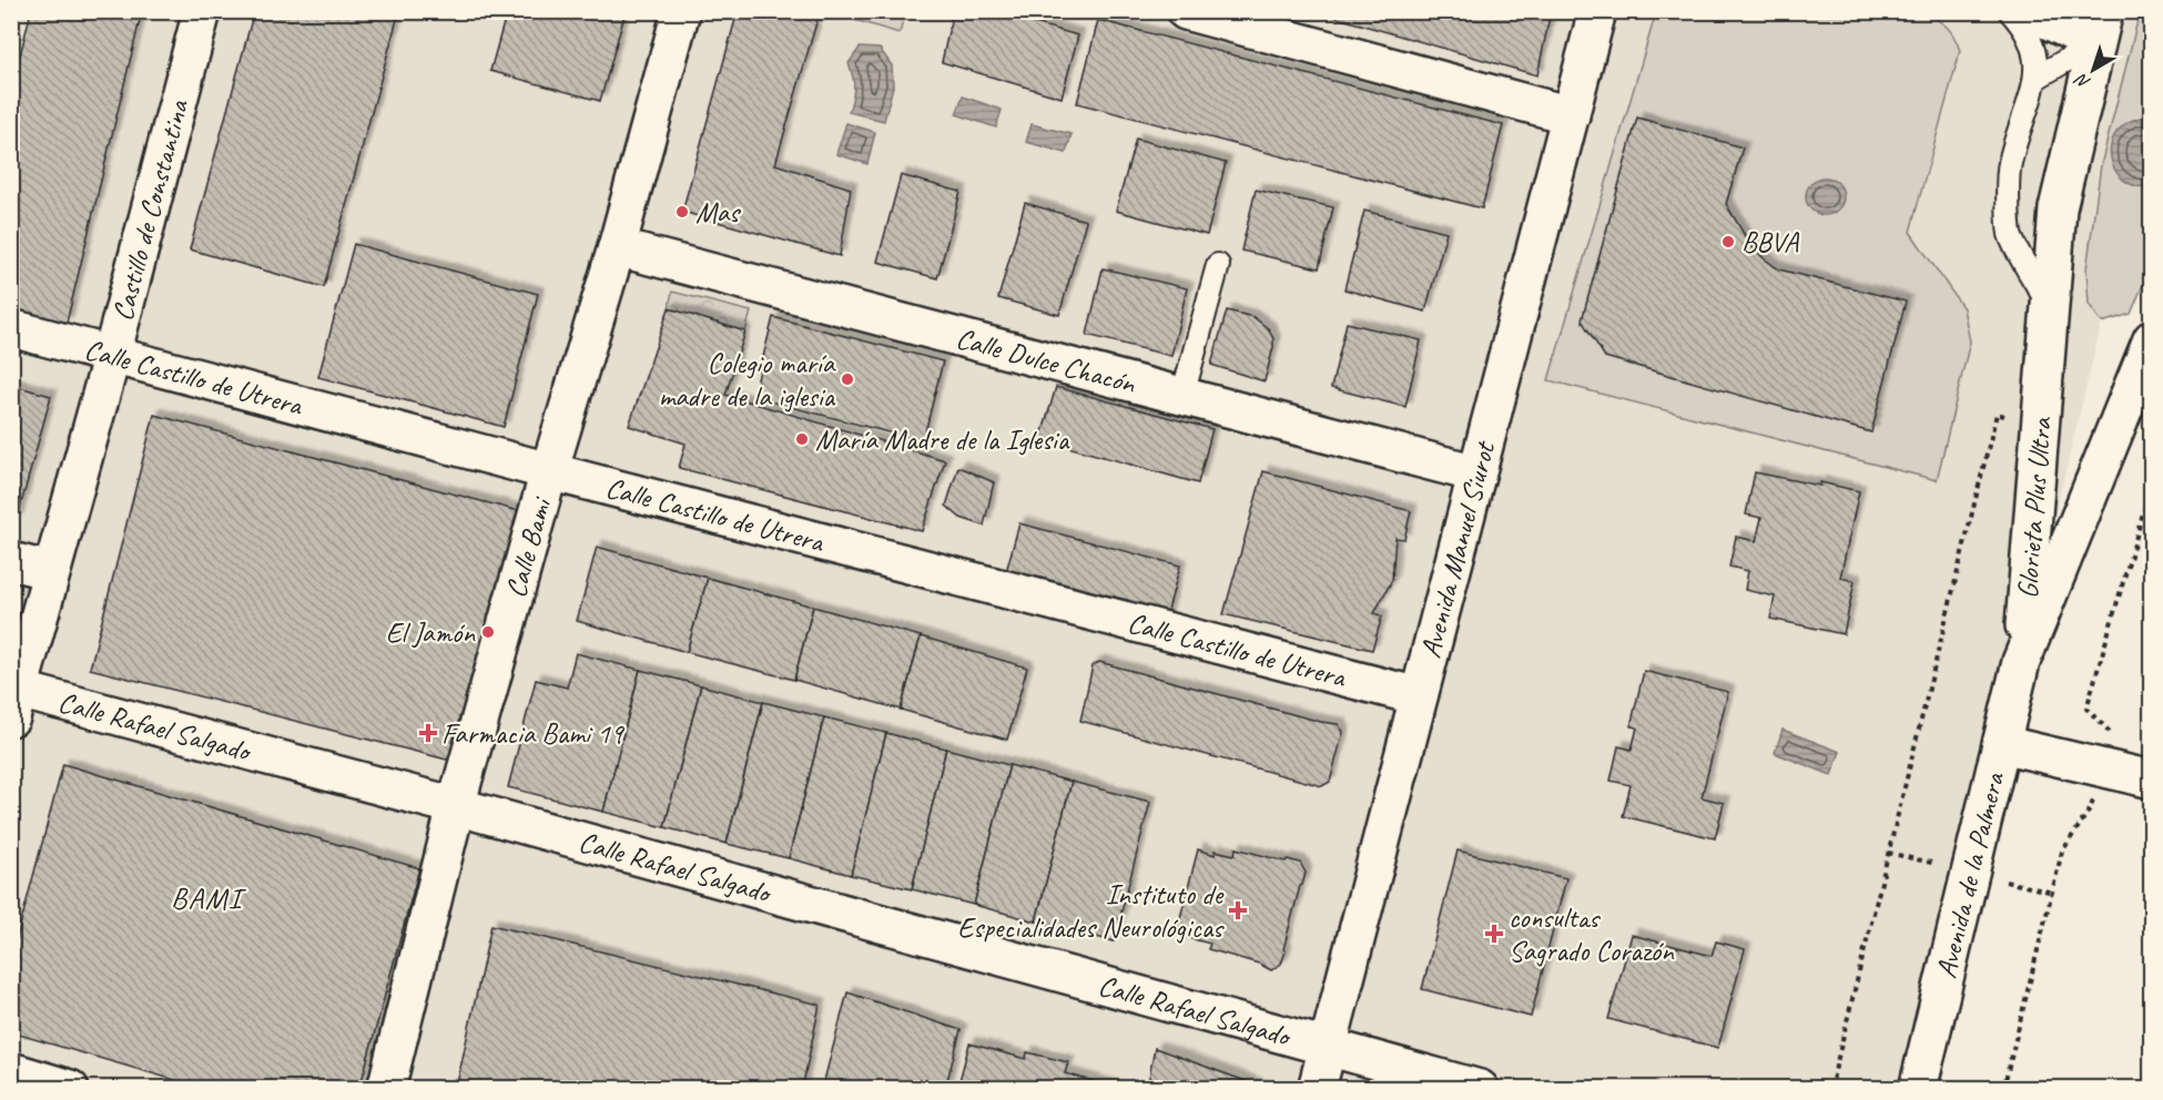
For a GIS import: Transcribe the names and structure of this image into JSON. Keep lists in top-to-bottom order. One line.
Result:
{"streets":{"street":["Castillo de Constantina","Calle Dulce Chacón","Calle Castillo de Utrera","Glorieta Plus Ultra","Calle Bami","Avenida Manuel Siurot","Calle Rafael Salgado","Avenida de la Palmera"]},"crossings":[["Castillo de Constantina","Calle Castillo de Utrera"],["Castillo de Constantina","Calle Rafael Salgado"],["Calle Dulce Chacón","Calle Bami"],["Calle Dulce Chacón","Avenida Manuel Siurot"],["Calle Castillo de Utrera","Calle Bami"],["Calle Castillo de Utrera","Avenida Manuel Siurot"],["Glorieta Plus Ultra","Avenida de la Palmera"],["Calle Bami","Calle Rafael Salgado"],["Avenida Manuel Siurot","Calle Rafael Salgado"]],"districts":["BAMI"],"places":{"other":["Mas","BBVA","Colegio maría madre de la iglesia","María Madre de la Iglesia","El Jamón"],"health":["Farmacia Bami 19","Instituto de Especialidades Neurológicas","consultas Sagrado Corazón"]},"north":"bottom left"}
